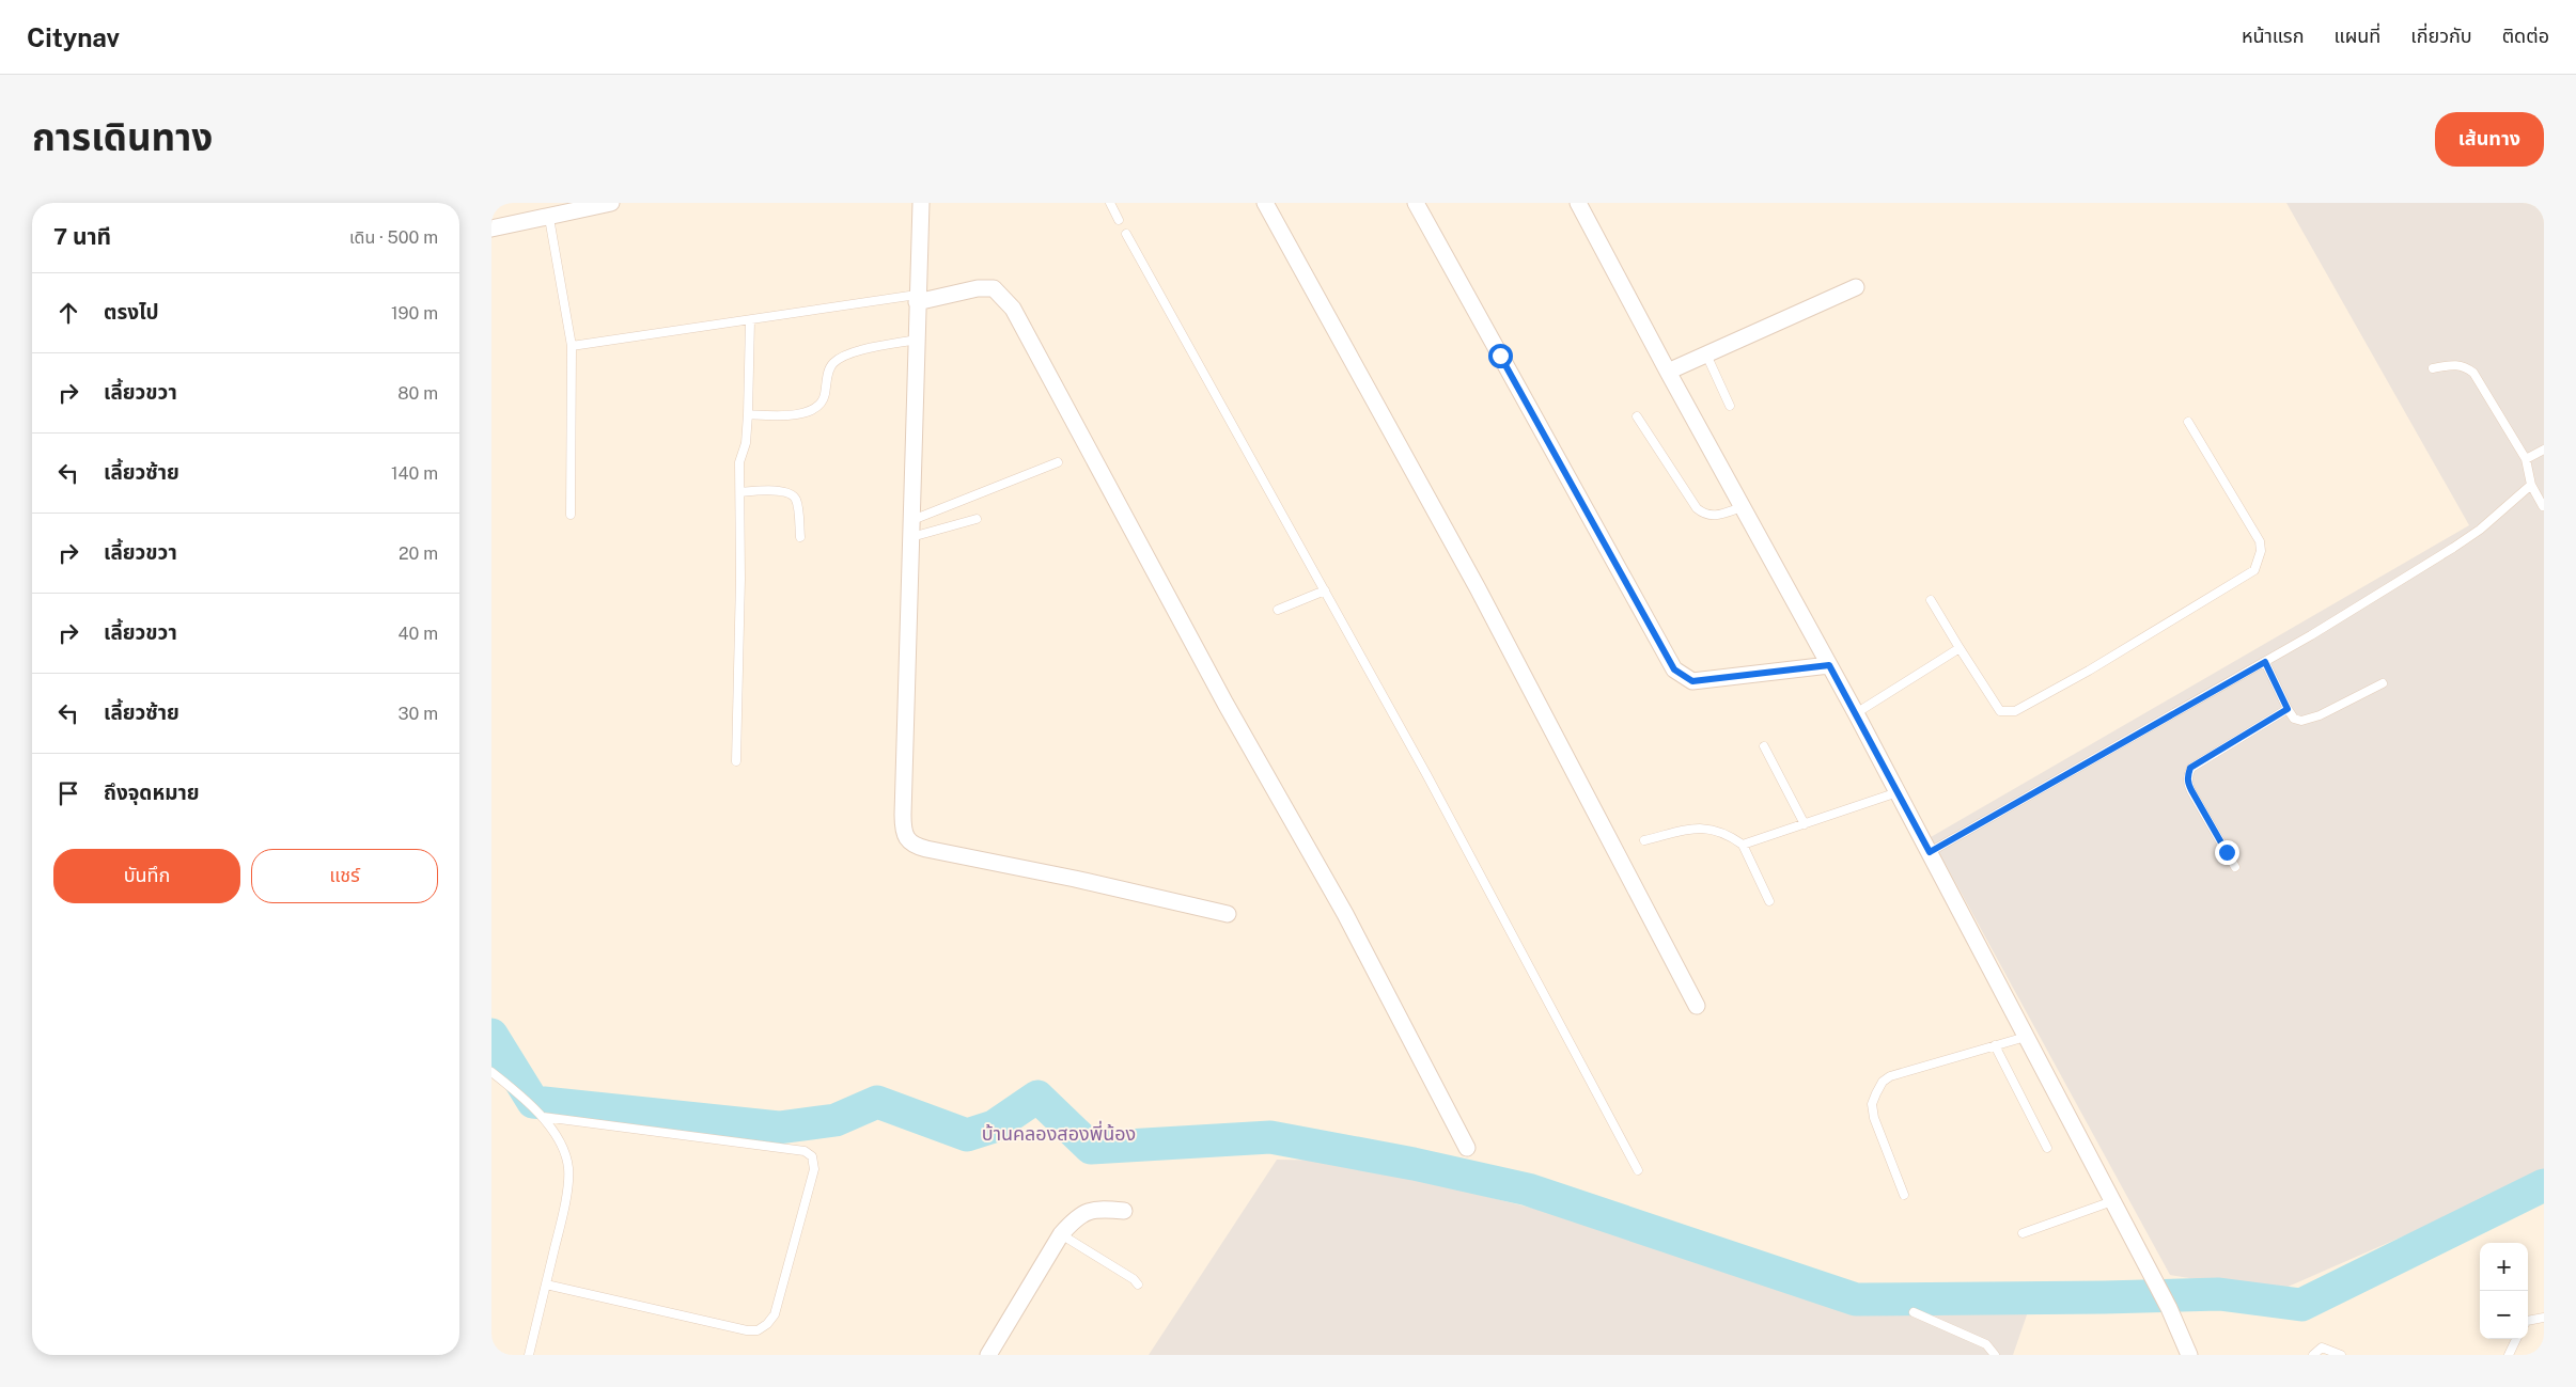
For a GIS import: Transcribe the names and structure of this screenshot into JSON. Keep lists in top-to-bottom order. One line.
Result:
{"districts":["บ้านคลองสองพี่น้อง"],"page":{"header":"Citynav","nav":["หน้าแรก","แผนที่","เกี่ยวกับ","ติดต่อ"],"title":"การเดินทาง","buttons":["เส้นทาง",["บันทึก","แชร์"]],"heading":["7 นาที","เดิน · 500 m"],"list":[["ตรงไป","190 m"],["เลี้ยวขวา","80 m"],["เลี้ยวซ้าย","140 m"],["เลี้ยวขวา","20 m"],["เลี้ยวขวา","40 m"],["เลี้ยวซ้าย","30 m"],"ถึงจุดหมาย"],"map_buttons":["+","−"]}}
